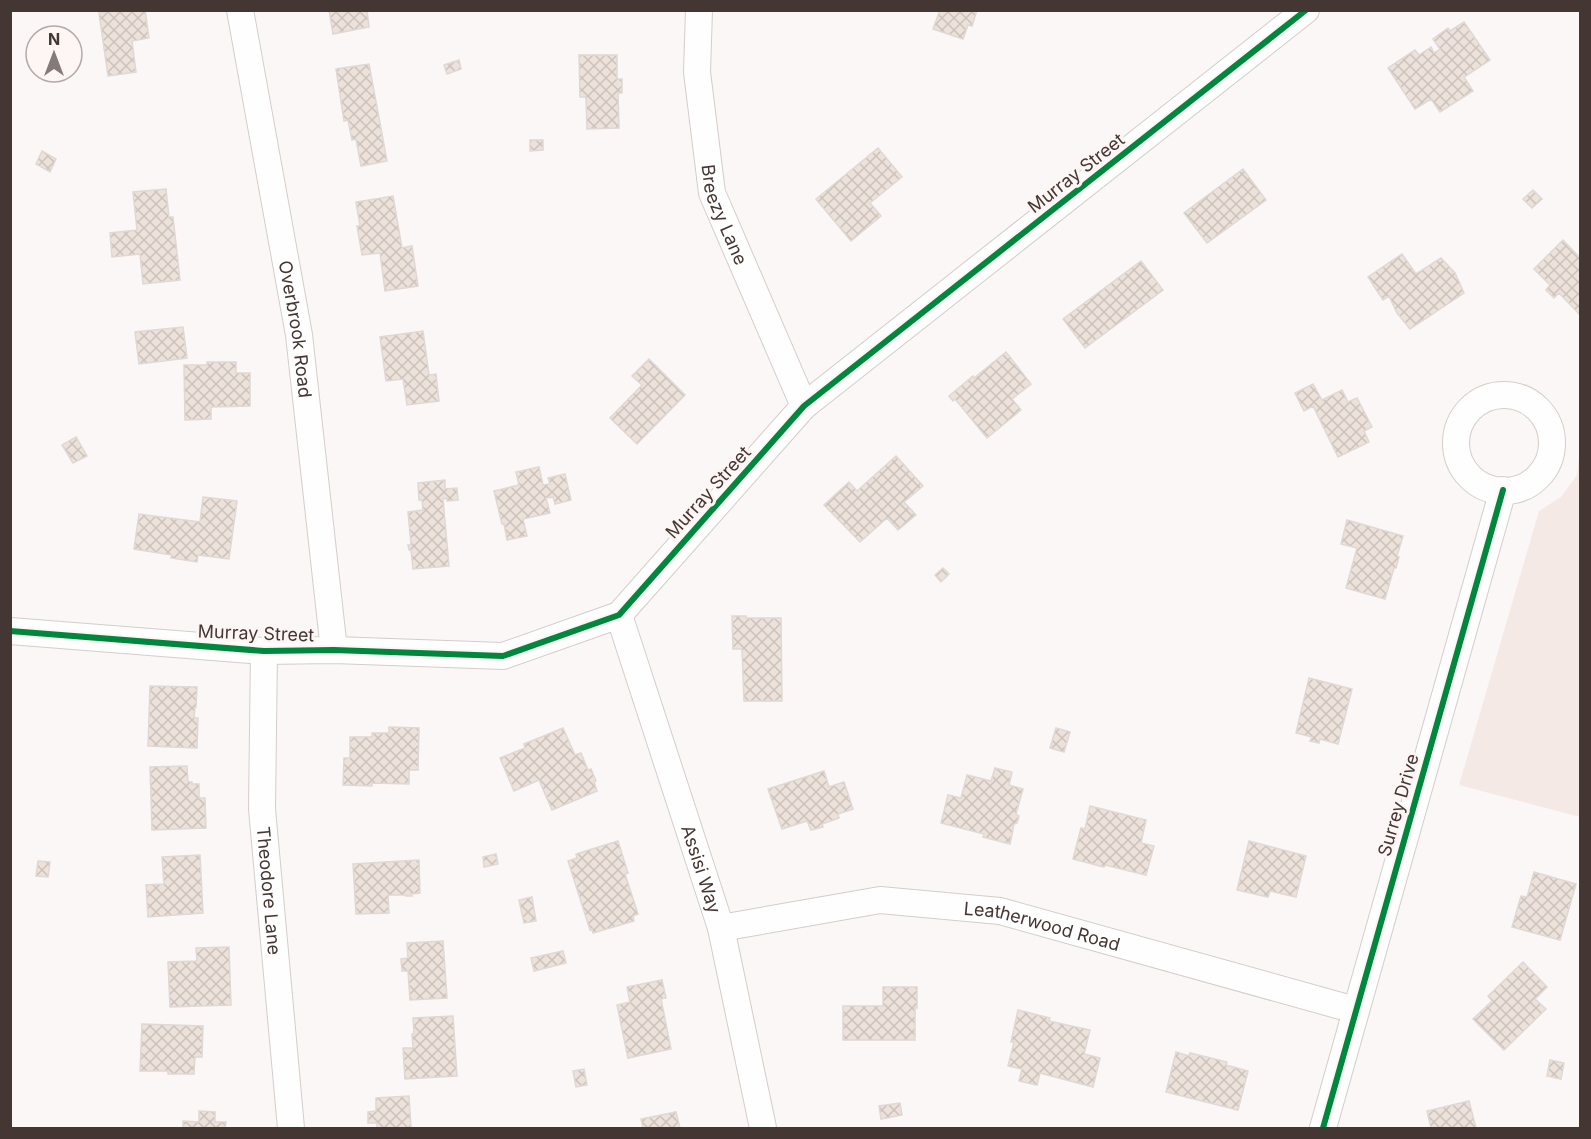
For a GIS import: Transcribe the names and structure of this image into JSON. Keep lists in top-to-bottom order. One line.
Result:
{"streets":{"street":["Murray Street","Breezy Lane","Overbrook Road","Surrey Drive","Assisi Way","Theodore Lane","Leatherwood Road"]},"crossings":[["Murray Street","Breezy Lane"],["Murray Street","Overbrook Road"],["Murray Street","Assisi Way"],["Murray Street","Theodore Lane"],["Surrey Drive","Leatherwood Road"],["Assisi Way","Leatherwood Road"]],"north":"top"}
